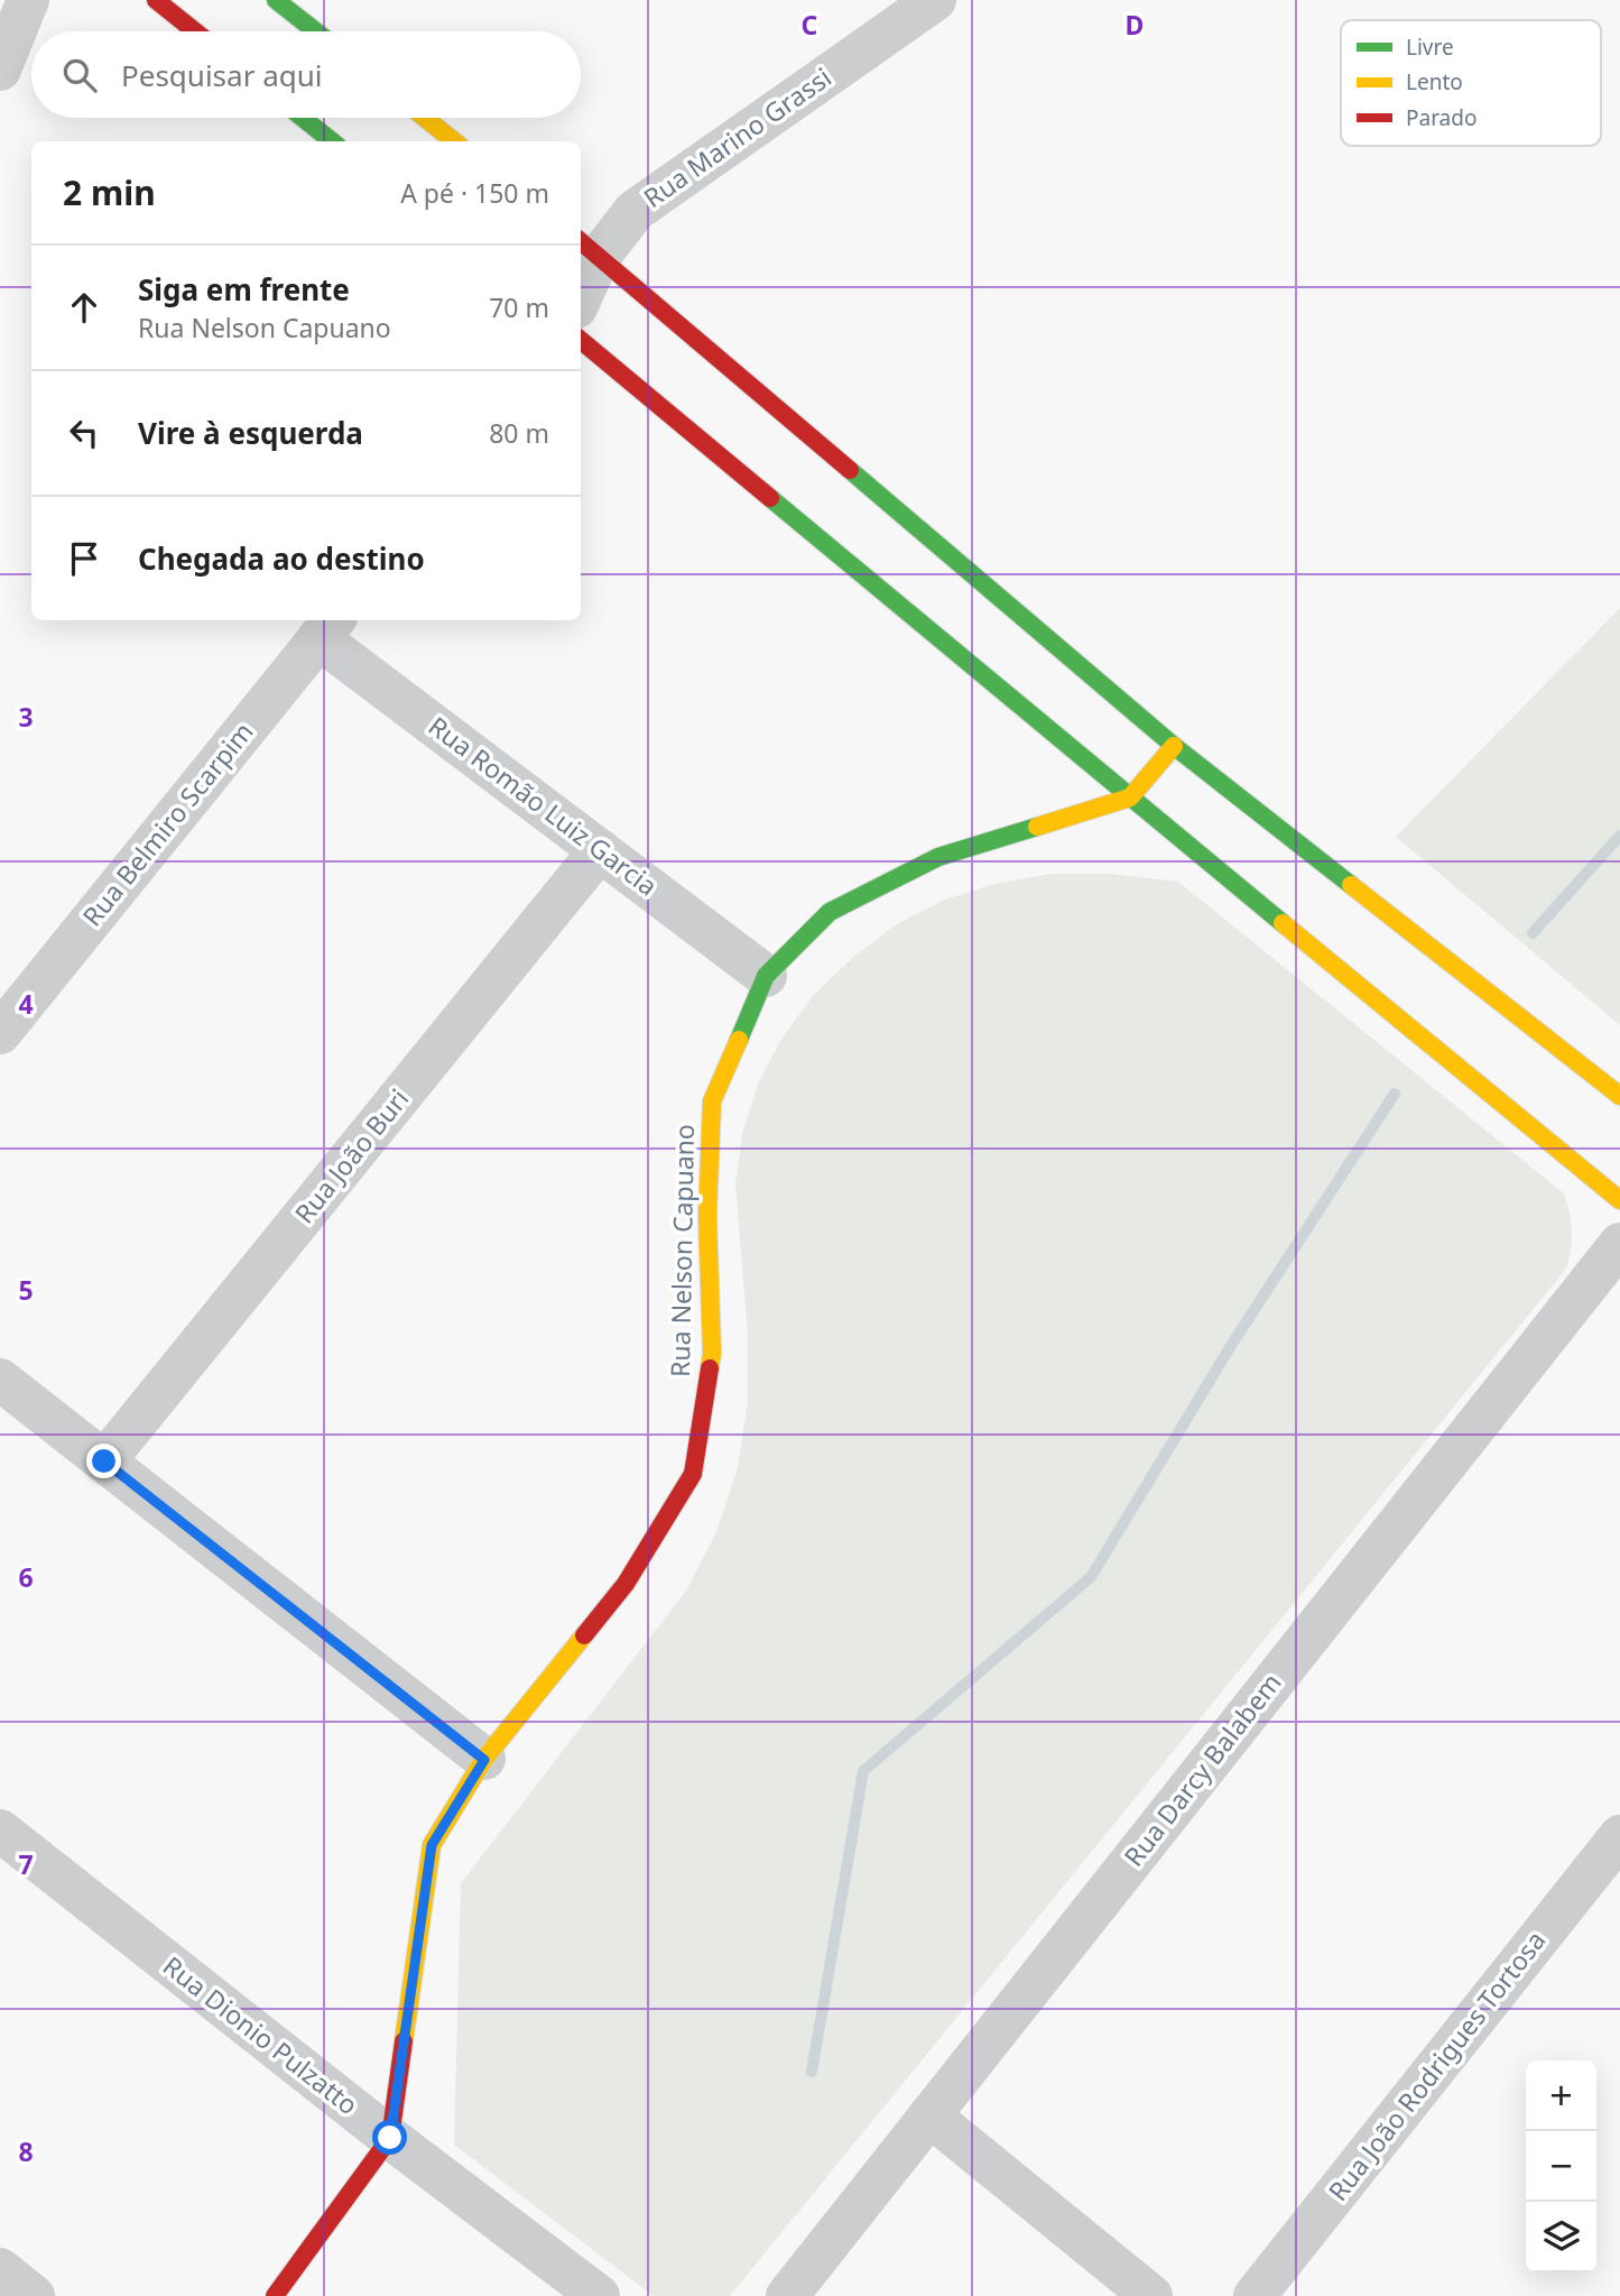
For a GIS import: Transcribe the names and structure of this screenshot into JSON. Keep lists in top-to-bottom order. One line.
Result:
{"streets":{"street":["Rua Marino Grassi","Rua Romão Luiz Garcia","Rua Belmiro Scarpim","Rua João Buri","Rua Nelson Capuano","Rua Darcy Balabem","Rua Dionio Pulzatto","Rua João Rodrigues Tortosa"]},"crossings":[["Rua Romão Luiz Garcia","Rua Belmiro Scarpim"],["Rua Romão Luiz Garcia","Rua João Buri"],["Rua Romão Luiz Garcia","Rua Nelson Capuano"],["Rua Nelson Capuano","Rua Dionio Pulzatto"]],"legend":["Livre","Lento","Parado"],"page":{"search":"Pesquisar aqui","heading":["2 min","A pé · 150 m"],"list":[["Siga em frente","Rua Nelson Capuano","70 m"],["Vire à esquerda","80 m"],"Chegada ao destino"],"map_buttons":["+","−"]},"grid":{"columns":["C","D"],"rows":["3","4","5","6","7","8"]}}
